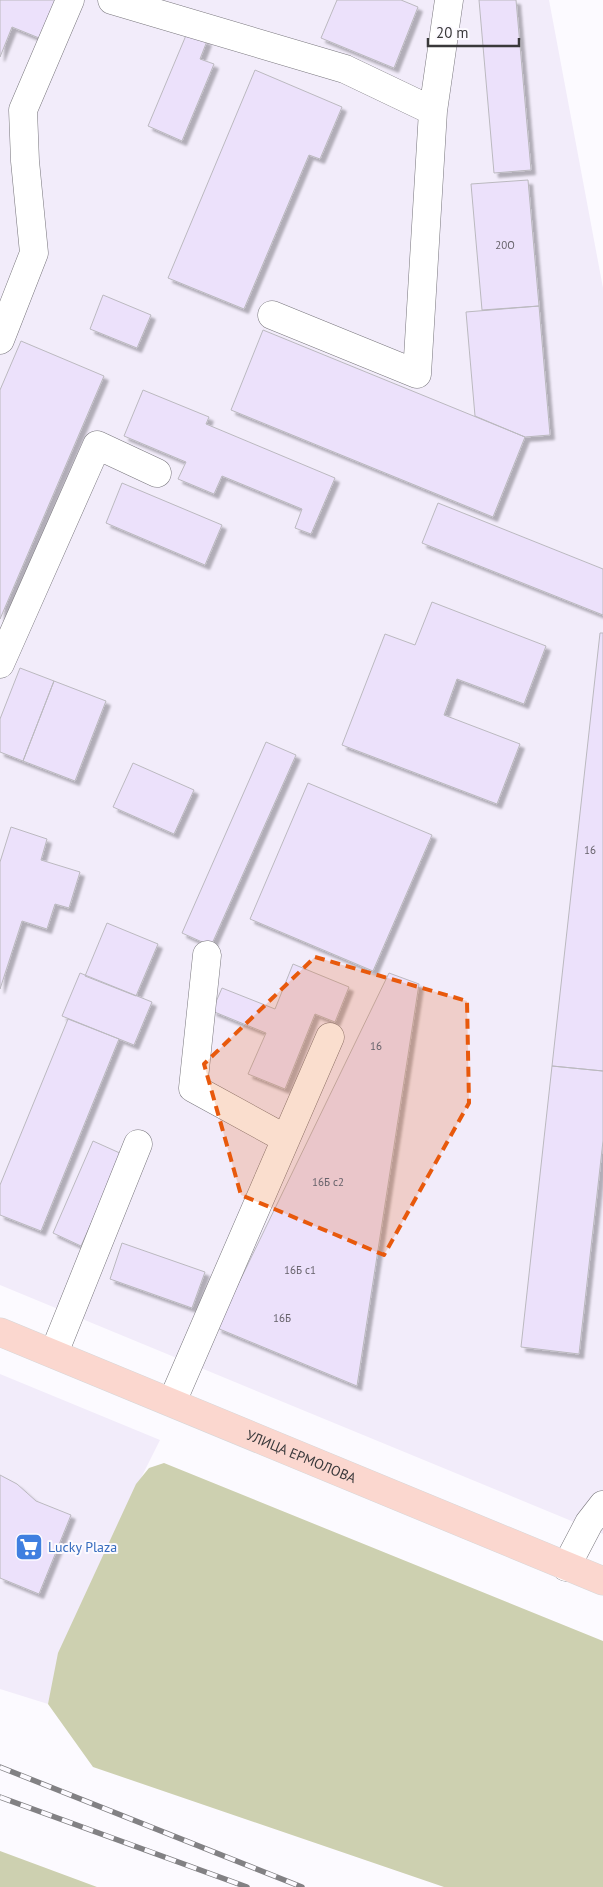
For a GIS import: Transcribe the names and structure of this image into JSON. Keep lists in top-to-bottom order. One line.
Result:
{"streets":{"main road":["УЛИЦА ЕРМОЛОВА"]},"places":{"supermarket":["Lucky Plaza"]},"house_numbers":["20О","16","16","16Б с2","16Б с1","16Б"],"scale_bar":"20 m"}
